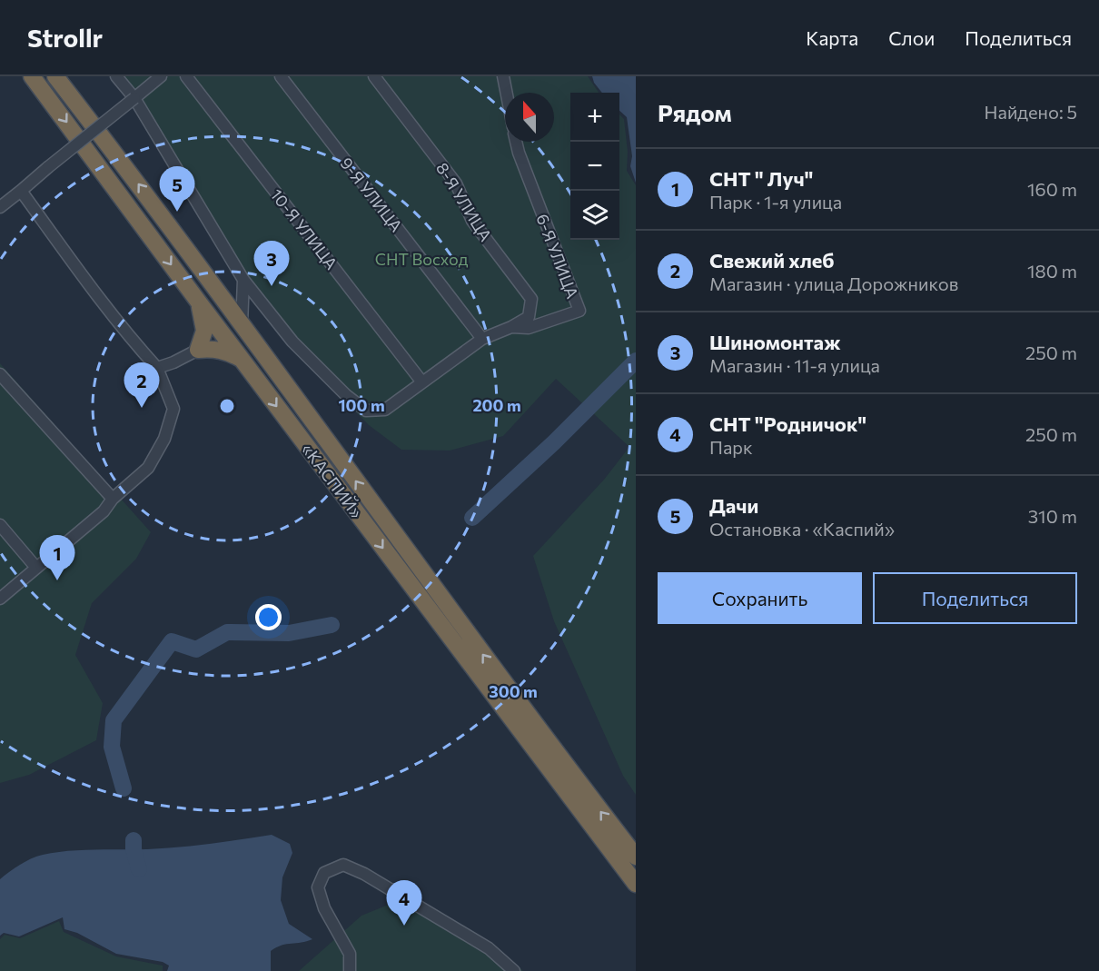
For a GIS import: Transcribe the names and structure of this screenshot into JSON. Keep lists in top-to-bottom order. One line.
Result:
{"streets":{"highway":["«КАСПИЙ»"],"street":["9-Я УЛИЦА","8-Я УЛИЦА","10-Я УЛИЦА","6-Я УЛИЦА"]},"crossings":[["9-Я УЛИЦА","8-Я УЛИЦА"],["8-Я УЛИЦА","10-Я УЛИЦА"],["8-Я УЛИЦА","6-Я УЛИЦА"]],"parks":["СНТ Восход"],"north":"top","page":{"header":"Strollr","nav":["Карта","Слои","Поделиться"],"heading":["Рядом","Найдено: 5"],"map_buttons":["+","−"],"list":[{"mark":"1","name":"СНТ \" Луч\"","note":"Парк · 1-я улица","value":"160 m"},{"mark":"2","name":"Свежий хлеб","note":"Магазин · улица Дорожников","value":"180 m"},{"mark":"3","name":"Шиномонтаж","note":"Магазин · 11-я улица","value":"250 m"},{"mark":"4","name":"СНТ \"Родничок\"","note":"Парк","value":"250 m"},{"mark":"5","name":"Дачи","note":"Остановка · «Каспий»","value":"310 m"}],"pins":["5","3","2","1","4"],"buttons":["Сохранить","Поделиться"]},"rings":["100 m","200 m","300 m"]}
